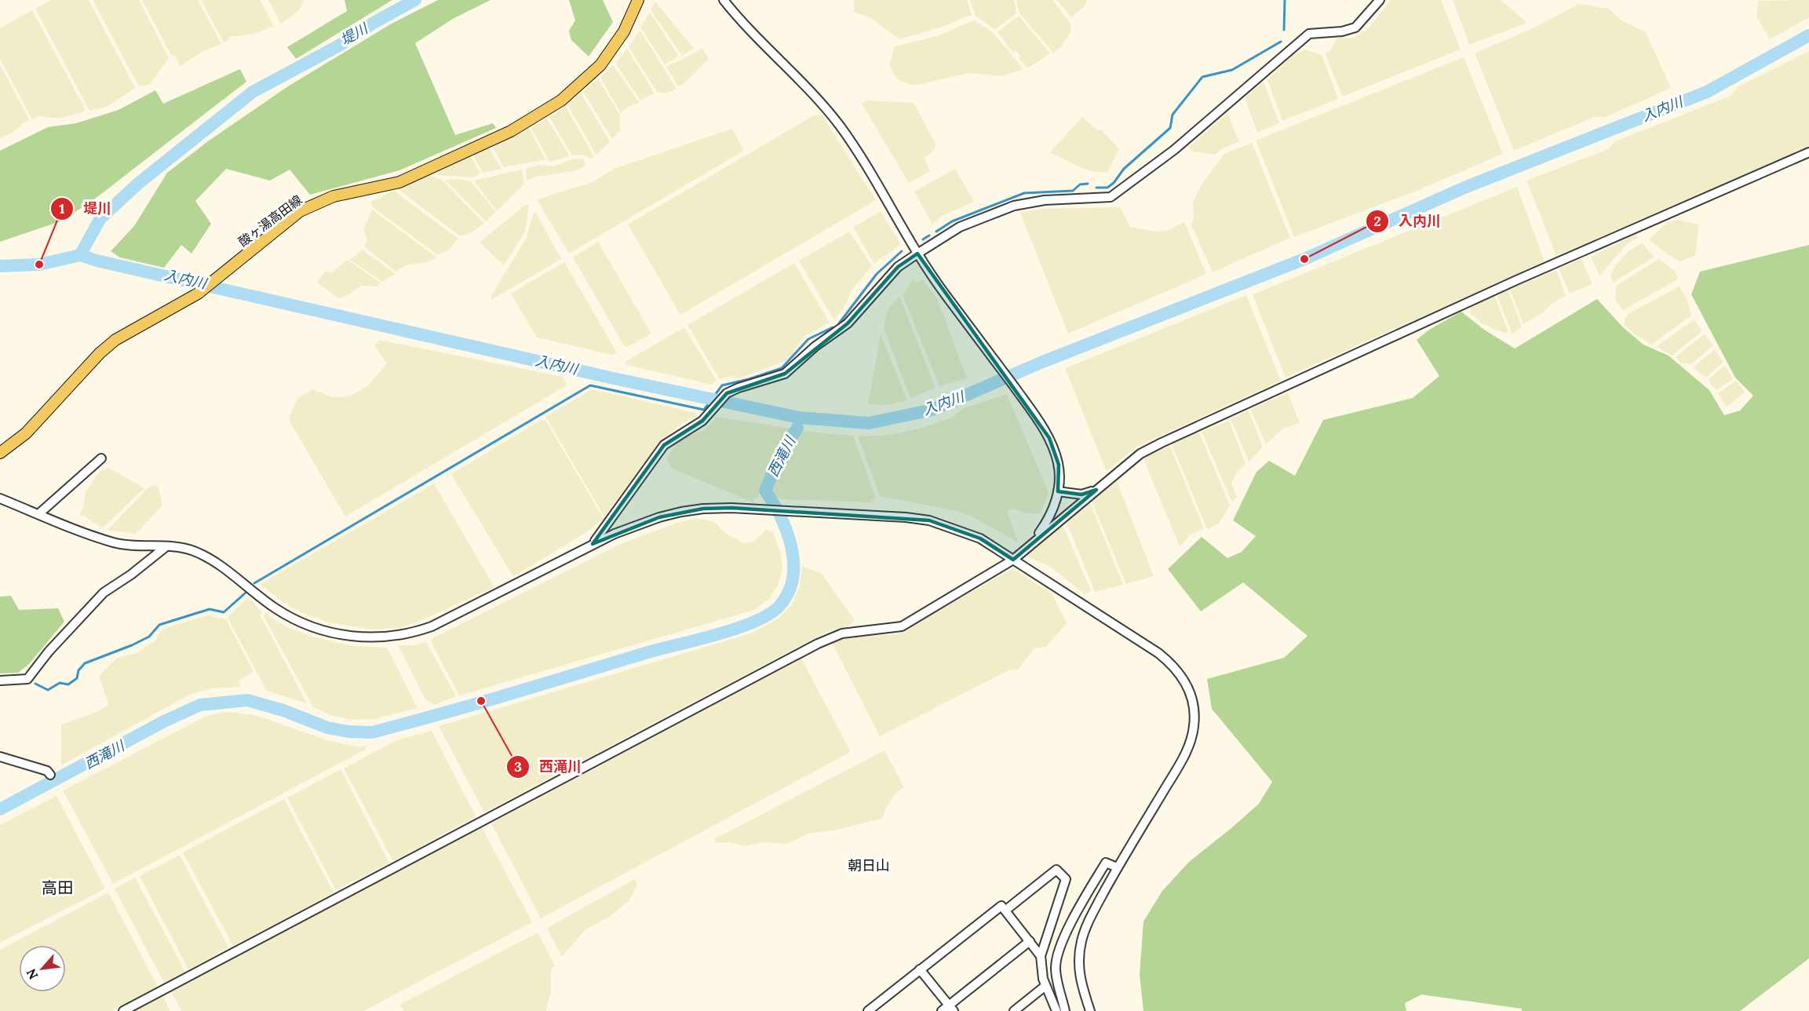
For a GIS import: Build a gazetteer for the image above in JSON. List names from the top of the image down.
{
  "streets": {
    "main road": ["酸ヶ湯高田線"]
  },
  "districts": ["朝日山", "高田"],
  "water": ["堤川", "入内川", "西滝川"],
  "places": ["入内川", "堤川", "西滝川"],
  "north": "bottom left"
}
